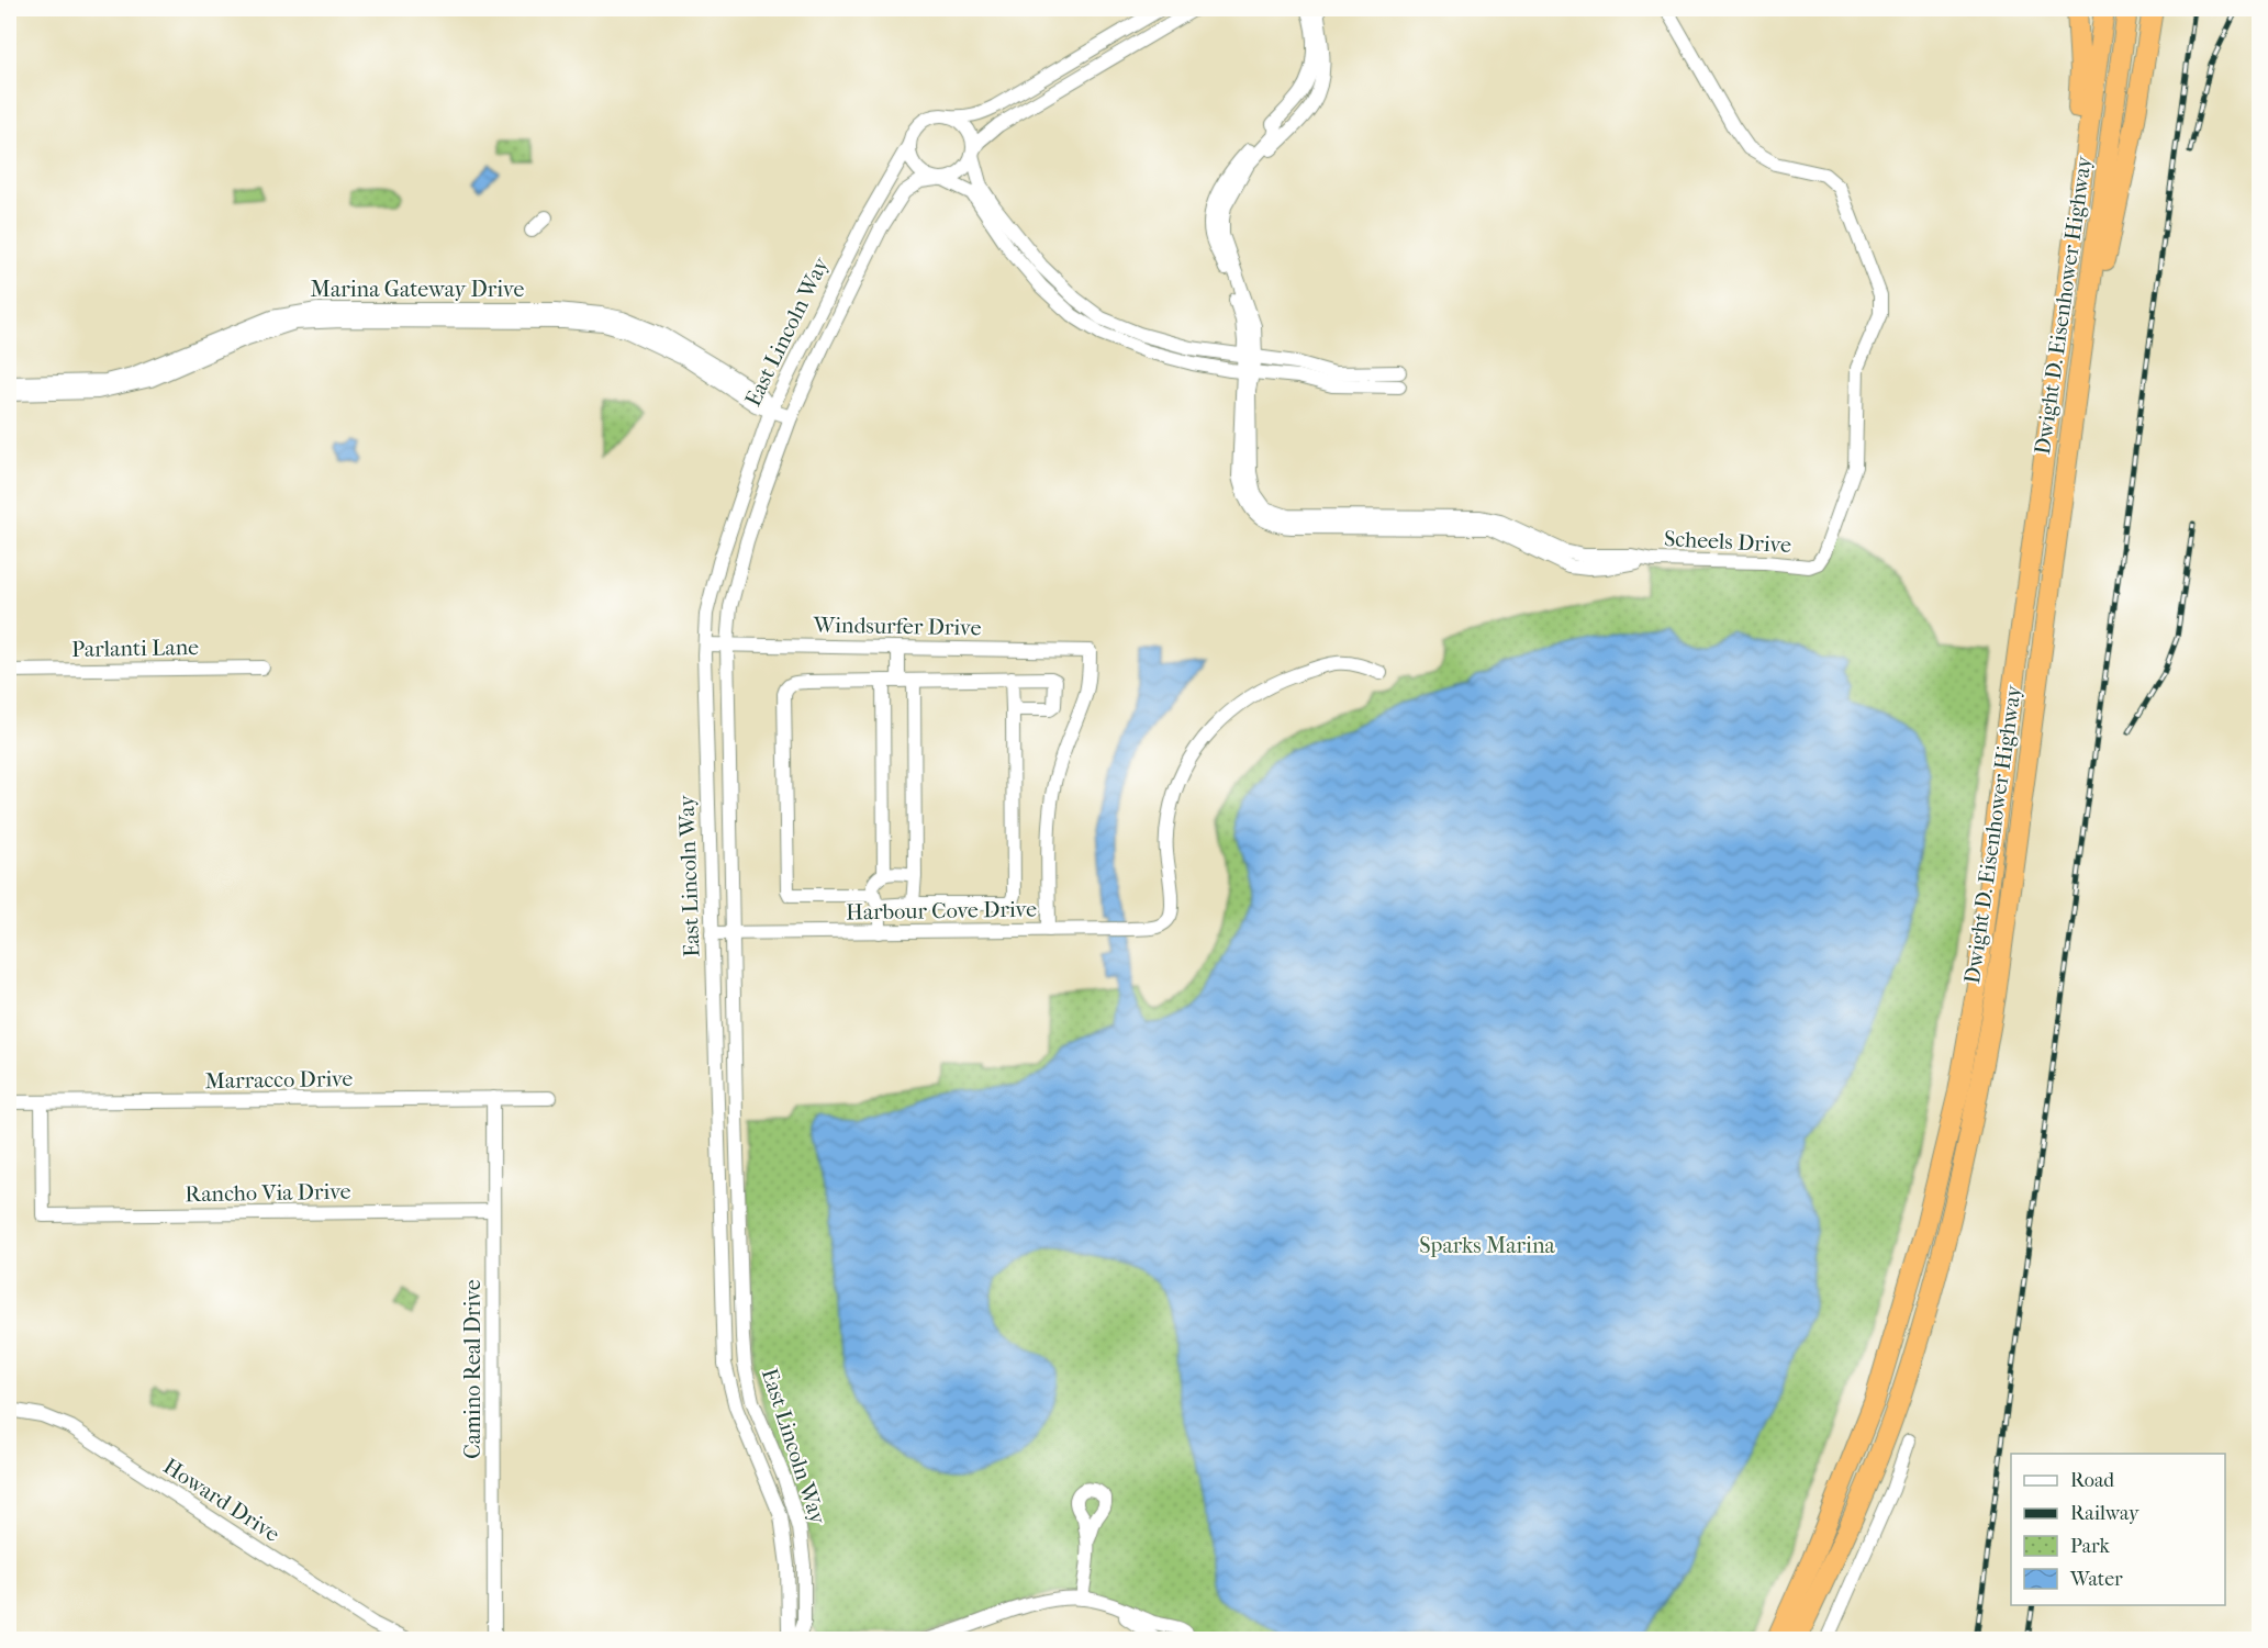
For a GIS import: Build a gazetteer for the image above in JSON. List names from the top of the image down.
{
  "streets": {
    "highway": ["Dwight D. Eisenhower Highway"],
    "street": [
      "Marina Gateway Drive",
      "East Lincoln Way",
      "Scheels Drive",
      "Windsurfer Drive",
      "Parlanti Lane",
      "Harbour Cove Drive",
      "Marracco Drive",
      "Rancho Via Drive",
      "Camino Real Drive",
      "Howard Drive"
    ]
  },
  "crossings": [
    ["Marina Gateway Drive", "East Lincoln Way"],
    ["East Lincoln Way", "Windsurfer Drive"],
    ["East Lincoln Way", "Harbour Cove Drive"],
    ["Windsurfer Drive", "Harbour Cove Drive"],
    ["Marracco Drive", "Rancho Via Drive"],
    ["Marracco Drive", "Camino Real Drive"],
    ["Rancho Via Drive", "Camino Real Drive"]
  ],
  "parks": ["Sparks Marina"],
  "legend": [
    "Road",
    "Railway",
    "Park",
    "Water"
  ]
}
